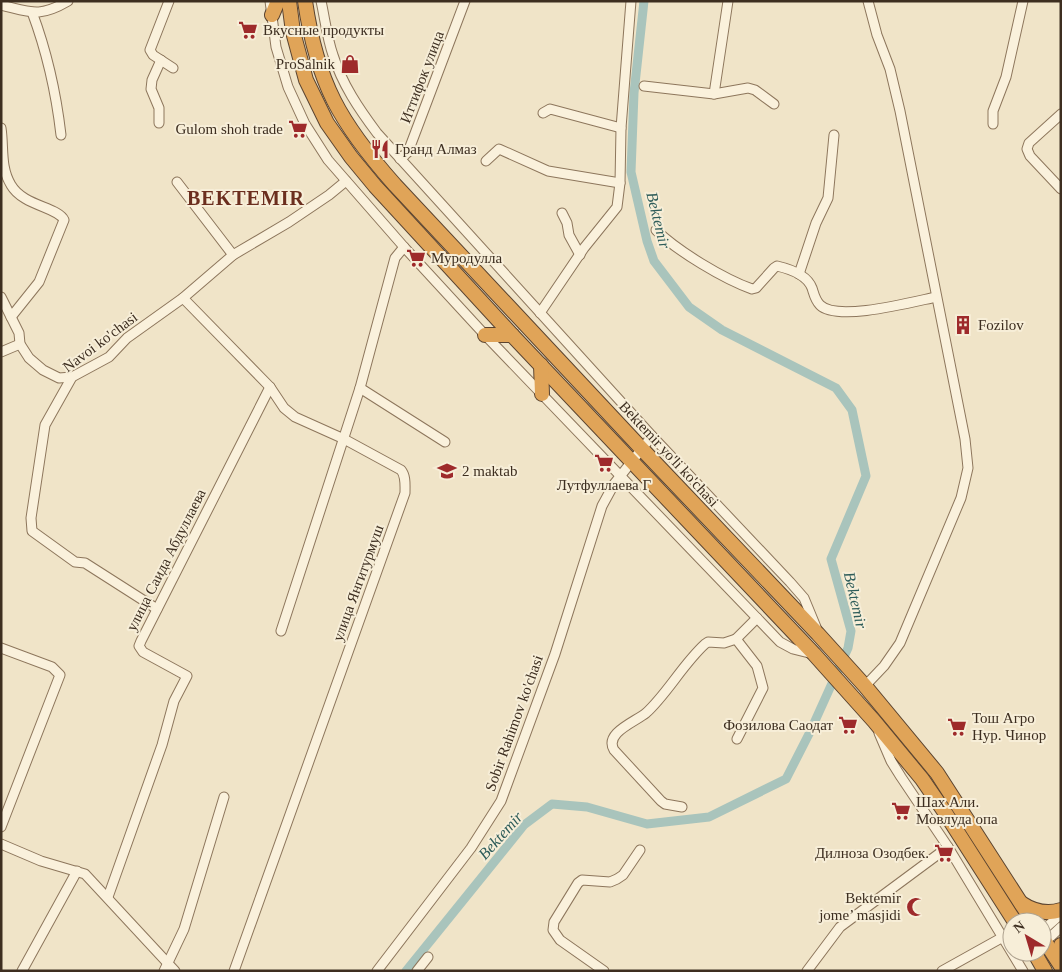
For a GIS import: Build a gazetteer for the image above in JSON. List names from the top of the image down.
{
  "streets": {
    "highway": ["Bektemir yo'li ko'chasi"],
    "street": [
      "Иттифок улица",
      "Navoi ko'chasi",
      "улица Саида Абдуллаева",
      "улица Янгитурмуш",
      "Sobir Rahimov ko'chasi"
    ]
  },
  "crossings": [
    ["Navoi ko'chasi", "улица Саида Абдуллаева"],
    ["Navoi ko'chasi", "улица Янгитурмуш"],
    ["Bektemir yo'li ko'chasi", "Sobir Rahimov ko'chasi"],
    ["улица Саида Абдуллаева", "улица Янгитурмуш"]
  ],
  "districts": ["BEKTEMIR"],
  "water": ["Bektemir"],
  "places": {
    "supermarket": [
      "Вкусные продукты",
      "Gulom shoh trade",
      "Муродулла",
      "Лутфуллаева Г",
      "Фозилова Саодат",
      "Тош Агро Нур. Чинор",
      "Шах Али. Мовлуда опа",
      "Дилноза Озодбек."
    ],
    "shop": ["ProSalnik"],
    "restaurant": ["Гранд Алмаз"],
    "building": ["Fozilov"],
    "school or university": ["2 maktab"],
    "mosque": ["Bektemir jome’ masjidi"]
  },
  "north": "top left"
}
